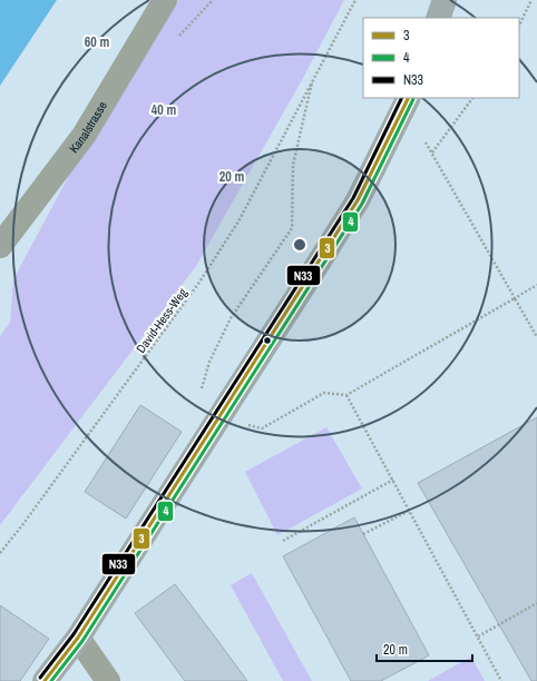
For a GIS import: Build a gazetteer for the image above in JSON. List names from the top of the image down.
{
  "streets": {
    "street": ["Kanalstrasse"],
    "path": ["David-Hess-Weg"]
  },
  "lines": ["transit line 3", "transit line N33", "transit line 4"],
  "legend": ["3", "4", "N33"],
  "scale_bar": "20 m",
  "rings": ["60 m", "40 m", "20 m"]
}
